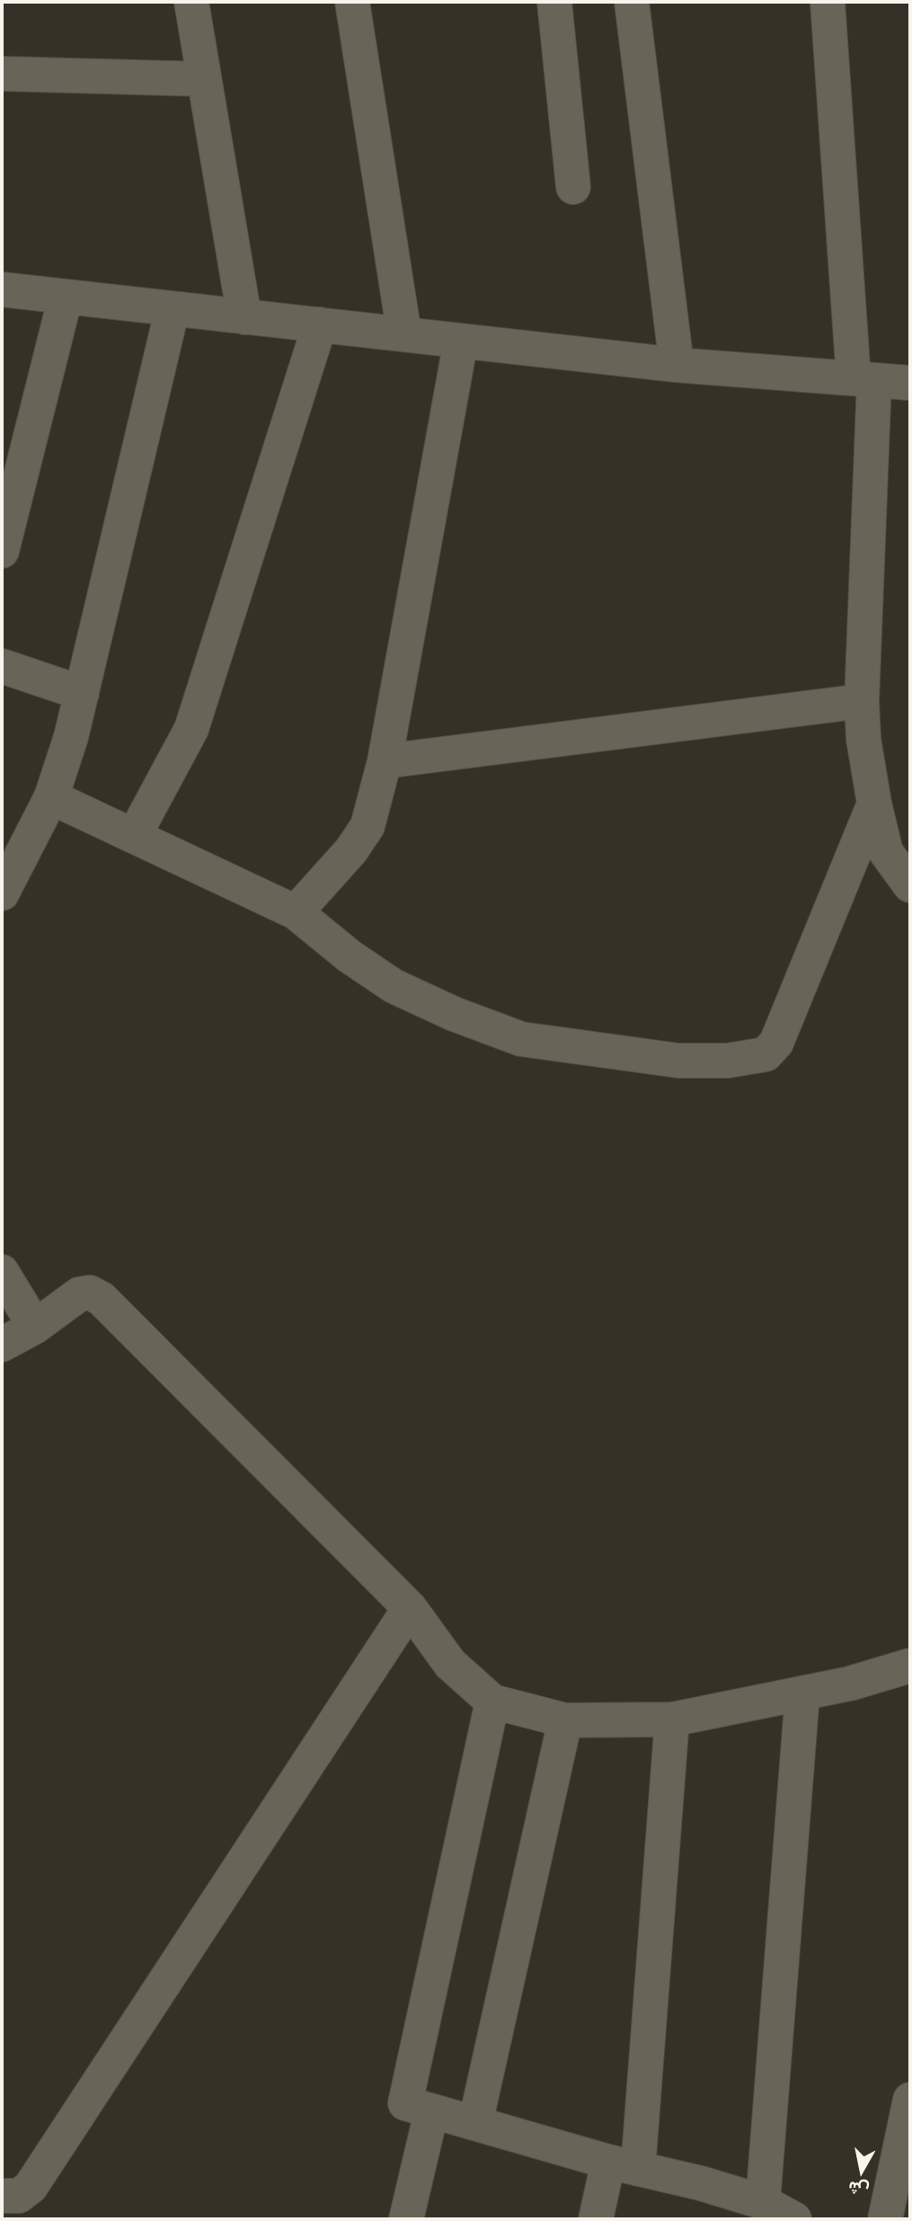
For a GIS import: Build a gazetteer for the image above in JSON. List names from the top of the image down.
{
  "north": "bottom"
}
